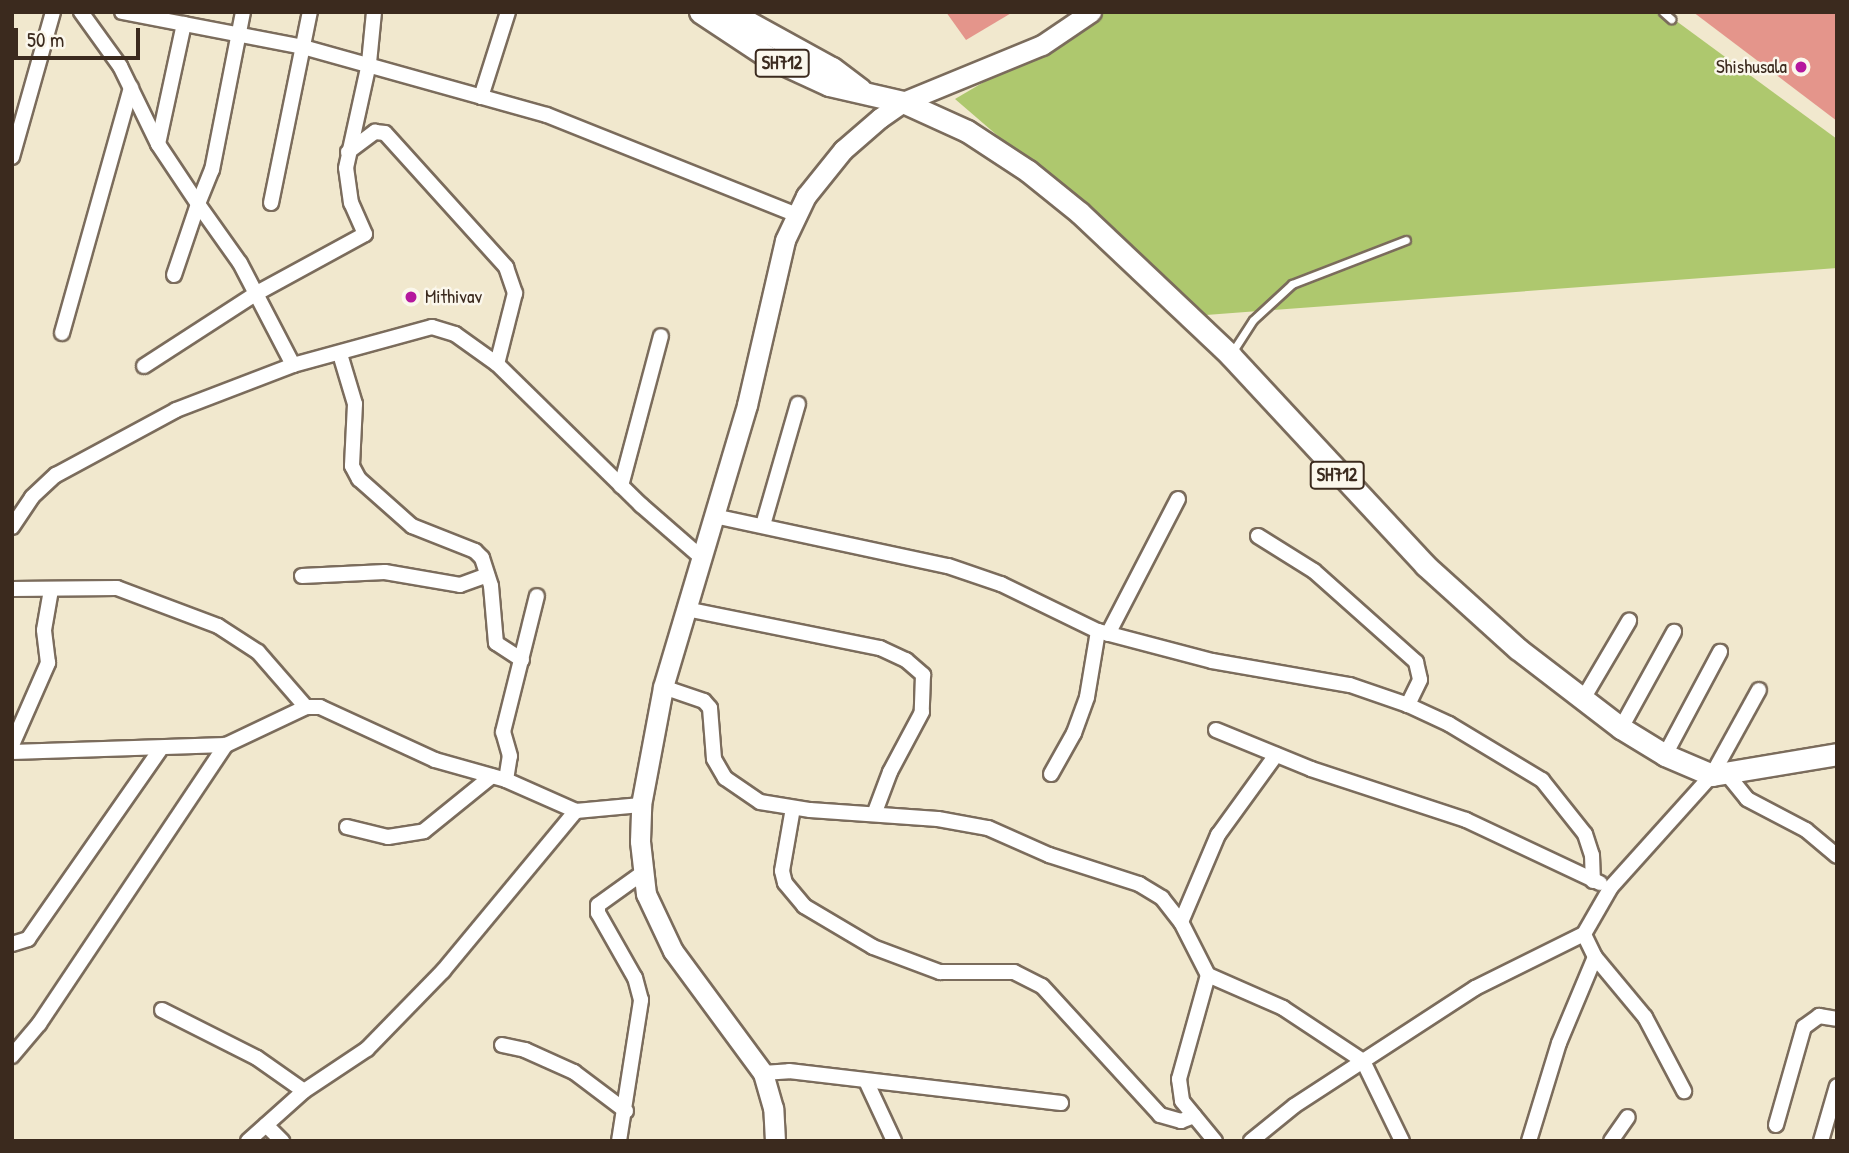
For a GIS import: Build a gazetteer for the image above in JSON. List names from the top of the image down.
{
  "streets": {
    "main road": ["SH712"]
  },
  "places": ["Shishusala", "Mithivav"],
  "scale_bar": "50 m"
}
